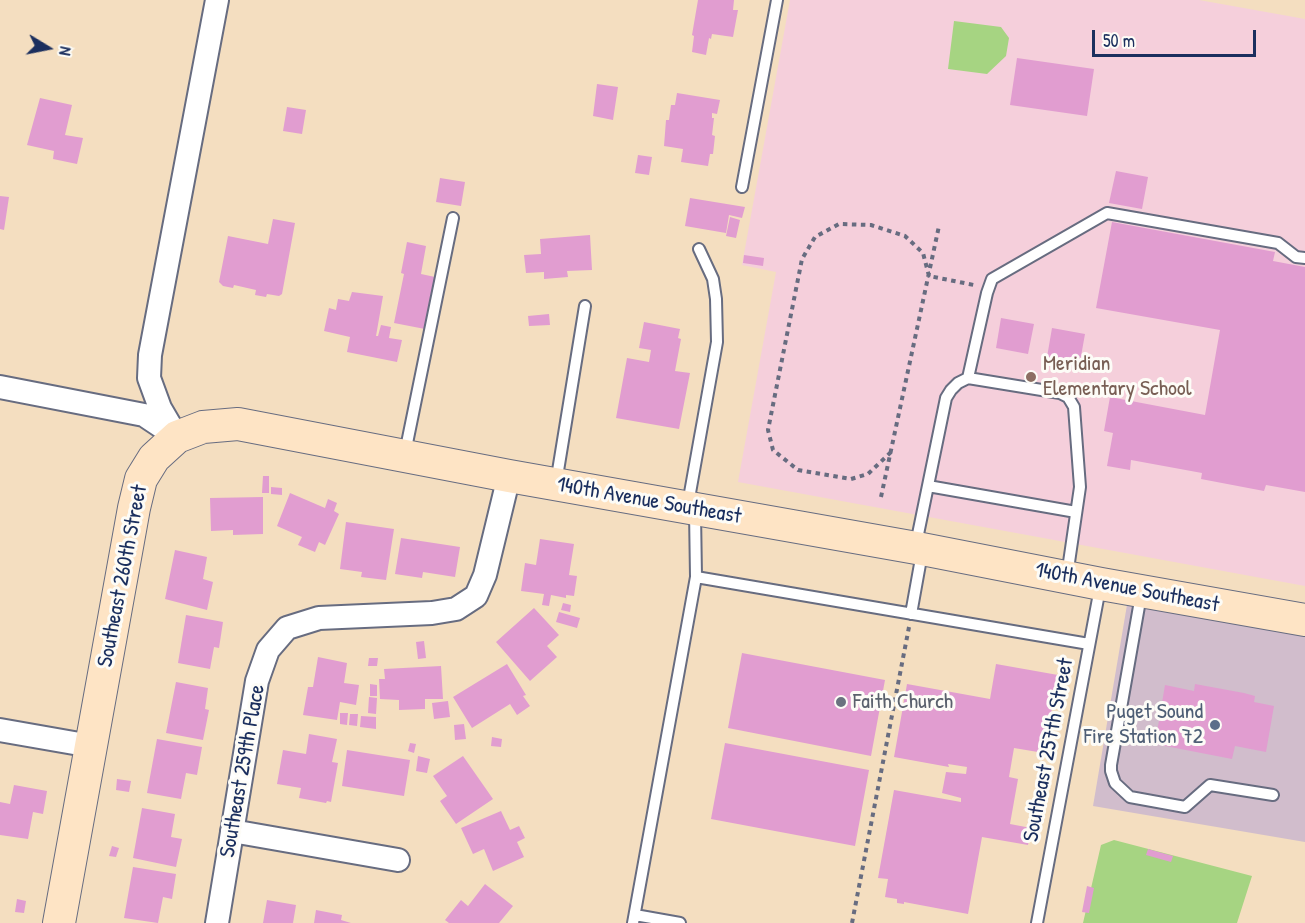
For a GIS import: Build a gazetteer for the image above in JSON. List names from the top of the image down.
{
  "streets": {
    "street": ["140th Avenue Southeast", "Southeast 260th Street", "Southeast 259th Place"],
    "lane": ["Southeast 257th Street"]
  },
  "crossings": [
    ["140th Avenue Southeast", "Southeast 260th Street"],
    ["140th Avenue Southeast", "Southeast 257th Street"],
    ["140th Avenue Southeast", "Southeast 259th Place"]
  ],
  "places": ["Meridian Elementary School", "Faith Church", "Puget Sound Fire Station 72"],
  "scale_bar": "50 m",
  "north": "right"
}
